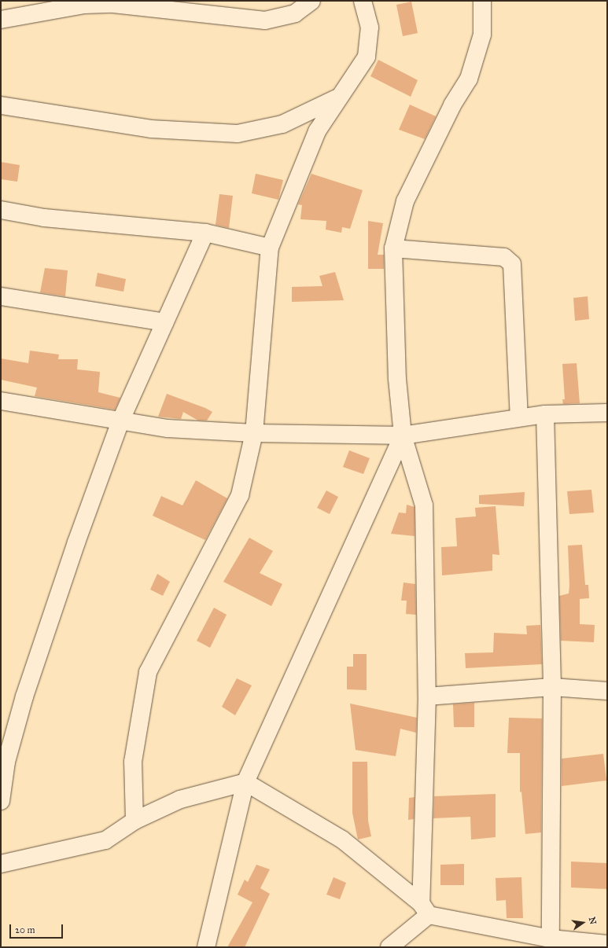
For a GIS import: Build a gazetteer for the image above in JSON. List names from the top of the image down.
{
  "scale_bar": "20 m",
  "north": "right"
}
